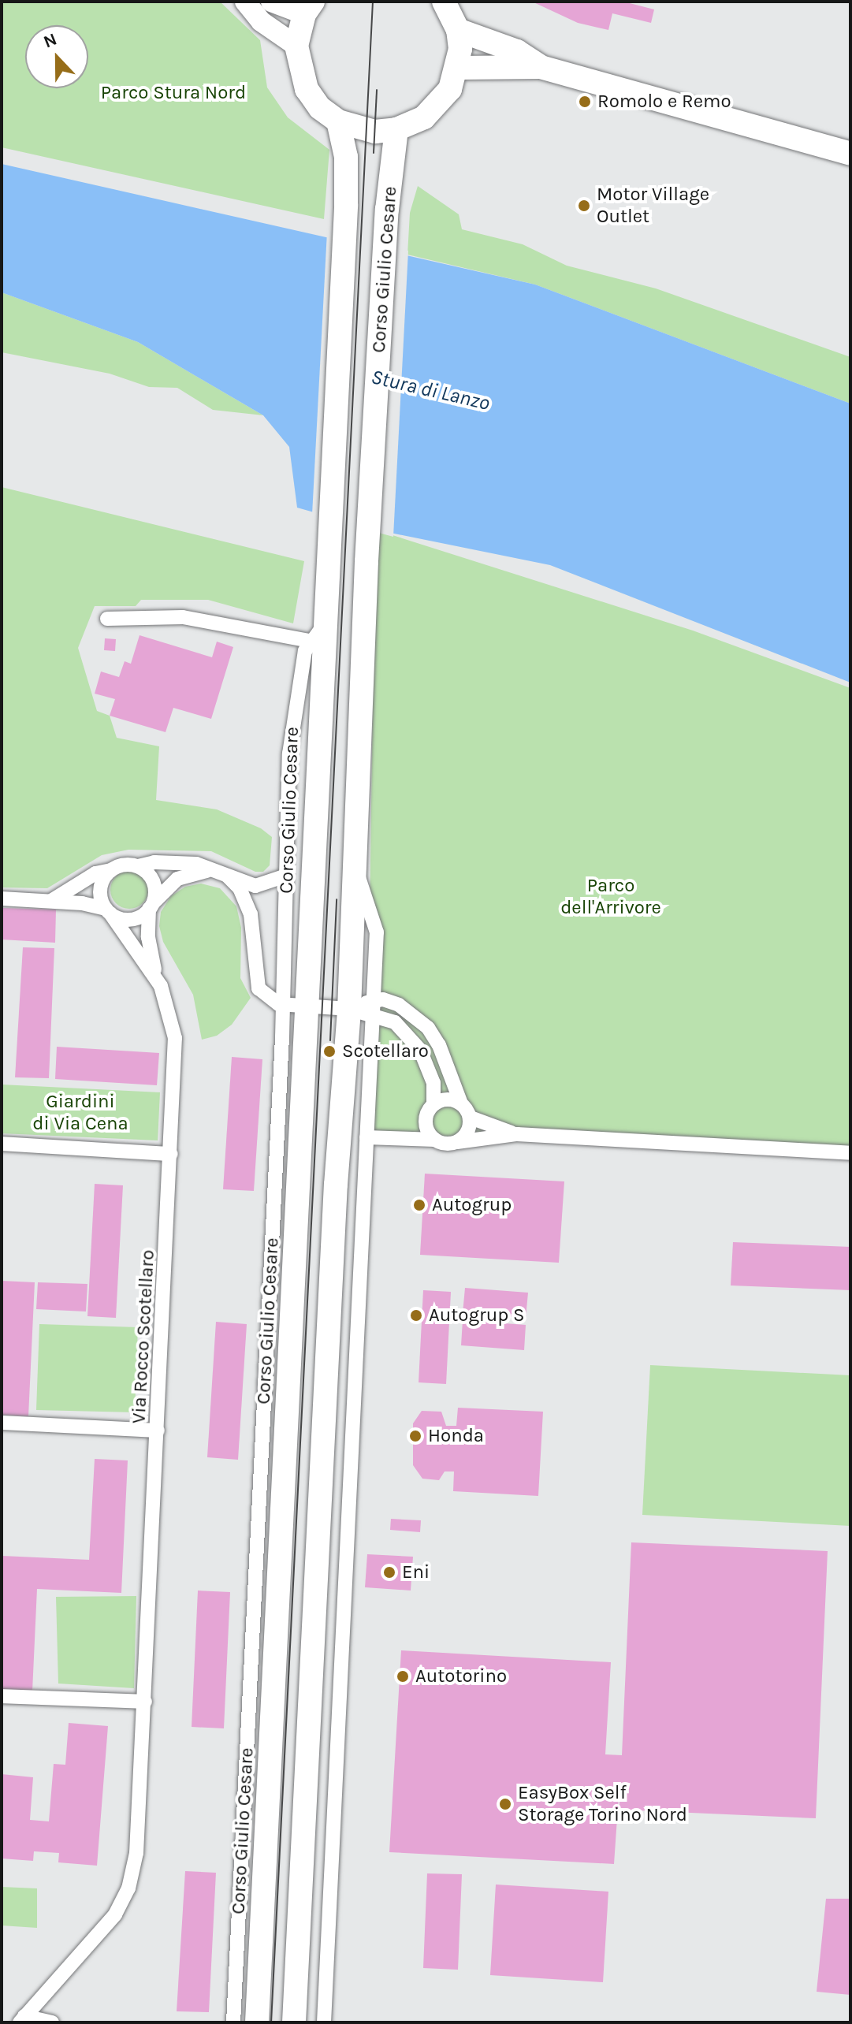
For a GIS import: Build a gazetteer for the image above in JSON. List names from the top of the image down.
{
  "streets": {
    "main road": ["Corso Giulio Cesare"],
    "street": ["Via Rocco Scotellaro"]
  },
  "water": ["Stura di Lanzo"],
  "parks": ["Parco Stura Nord", "Parco dell'Arrivore", "Giardini di Via Cena"],
  "places": [
    "Romolo e Remo",
    "Motor Village Outlet",
    "Scotellaro",
    "Autogrup",
    "Autogrup S",
    "Honda",
    "Eni",
    "Autotorino",
    "EasyBox Self Storage Torino Nord"
  ],
  "north": "top"
}
